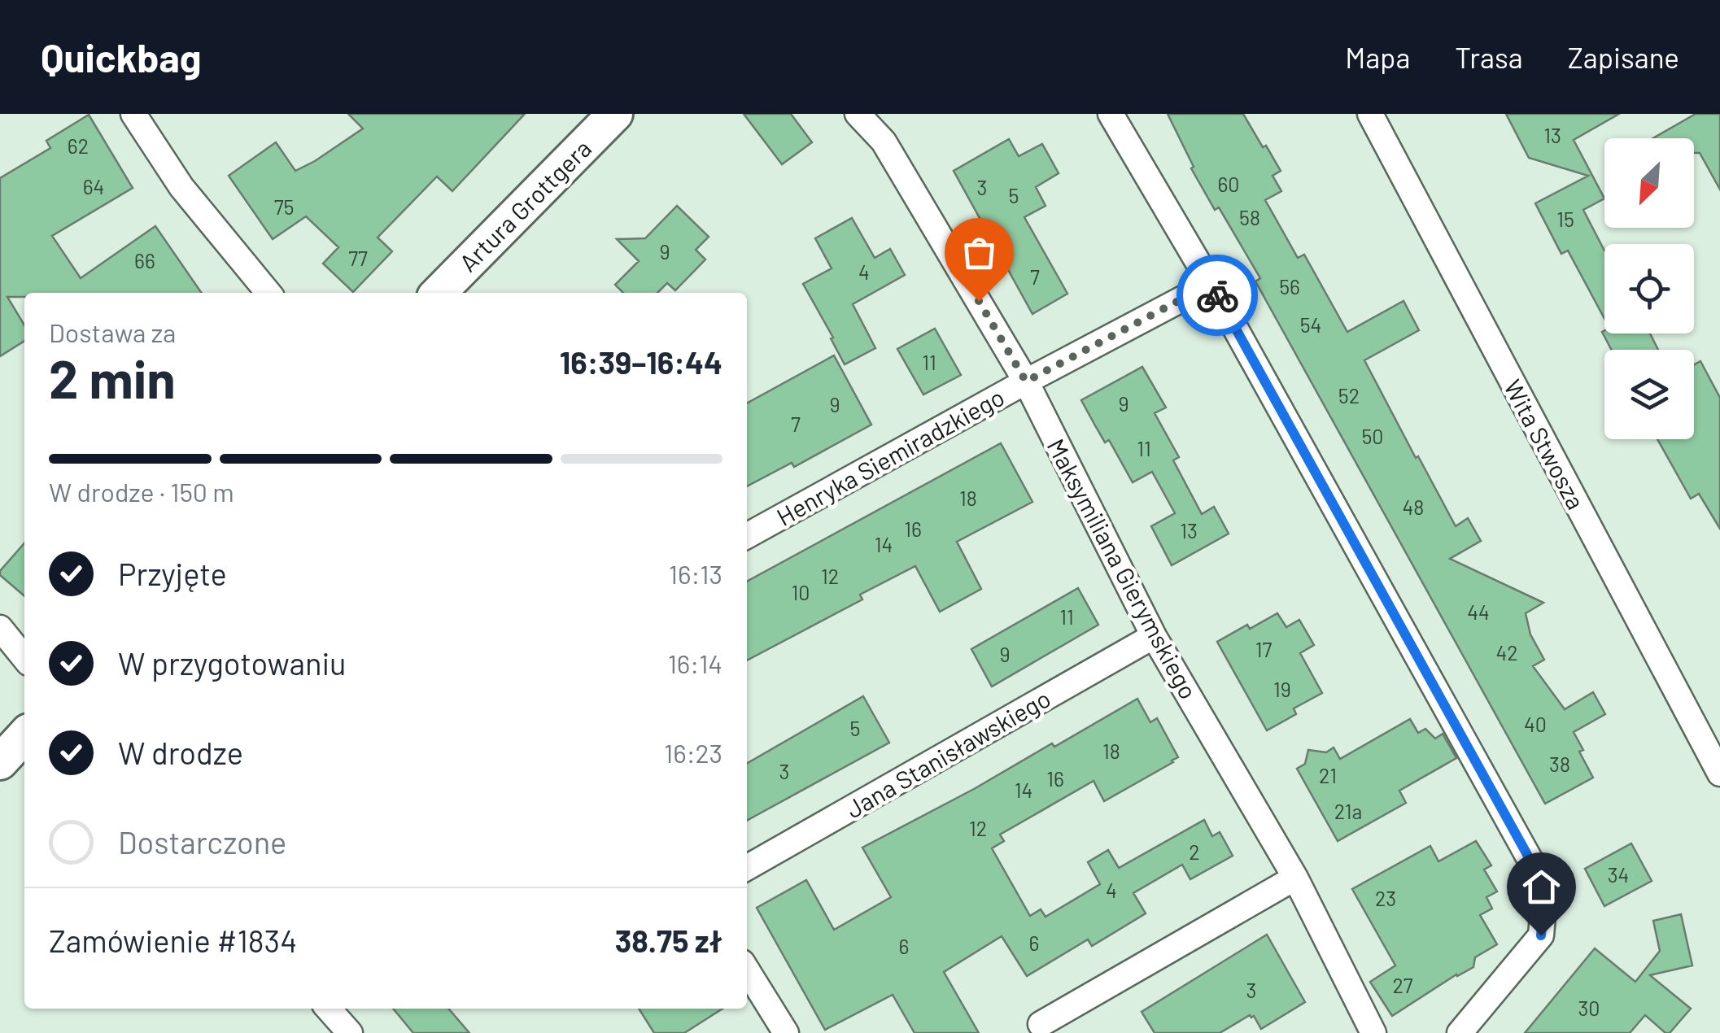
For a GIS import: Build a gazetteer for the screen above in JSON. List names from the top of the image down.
{
  "streets": {
    "street": [
      "Artura Grottgera",
      "Wita Stwosza",
      "Henryka Siemiradzkiego",
      "Maksymiliana Gierymskiego",
      "Jana Stanisławskiego"
    ]
  },
  "crossings": [
    ["Henryka Siemiradzkiego", "Maksymiliana Gierymskiego"],
    ["Maksymiliana Gierymskiego", "Jana Stanisławskiego"]
  ],
  "house_numbers": [
    "13",
    "62",
    "60",
    "64",
    "3",
    "5",
    "75",
    "58",
    "15",
    "9",
    "77",
    "66",
    "4",
    "7",
    "56",
    "54",
    "11",
    "52",
    "9",
    "9",
    "7",
    "50",
    "11",
    "18",
    "48",
    "16",
    "13",
    "14",
    "12",
    "10",
    "44",
    "11",
    "17",
    "42",
    "9",
    "19",
    "40",
    "5",
    "18",
    "38",
    "3",
    "21",
    "16",
    "14",
    "21a",
    "12",
    "2",
    "34",
    "4",
    "23",
    "6",
    "6",
    "27",
    "3",
    "30"
  ],
  "north": "bottom left",
  "page": {
    "header": "Quickbag",
    "nav": ["Mapa", "Trasa", "Zapisane"],
    "heading": ["2 min", "Dostawa za", "16:39–16:44"],
    "panel": ["Zamówienie #1834", "38.75 zł"],
    "bar": "W drodze · 150 m",
    "list": [
      ["Przyjęte", "16:13"],
      ["W przygotowaniu", "16:14"],
      ["W drodze", "16:23"],
      "Dostarczone"
    ]
  }
}
